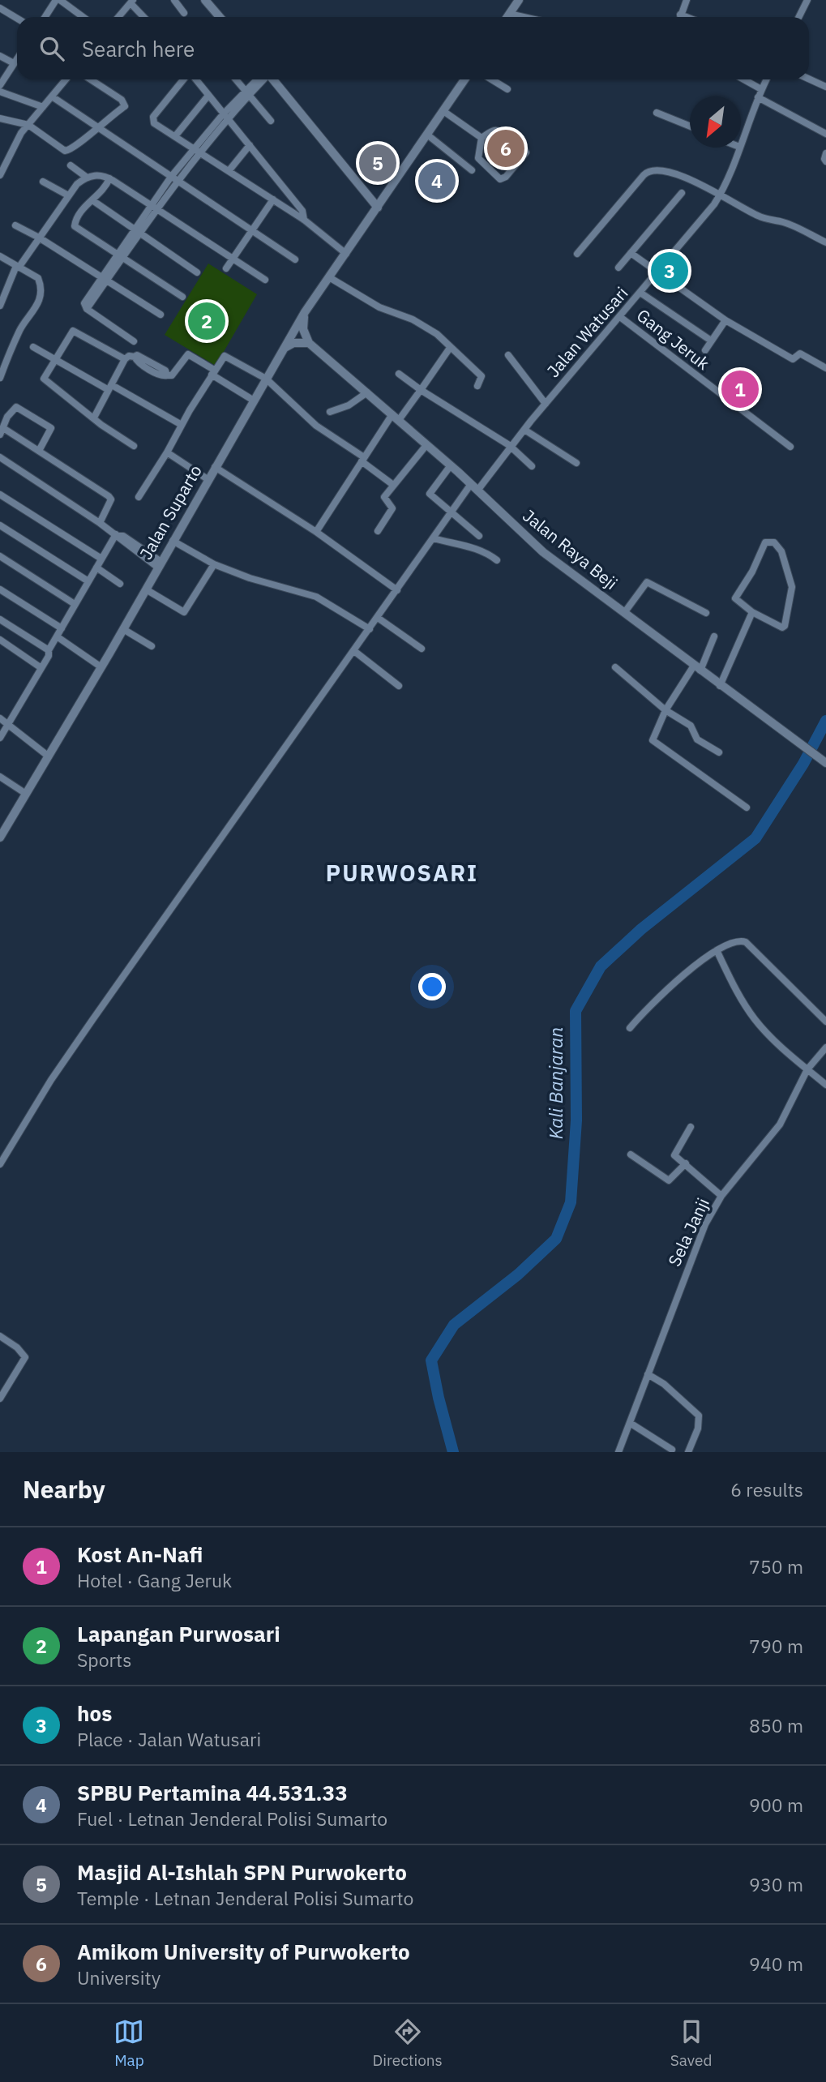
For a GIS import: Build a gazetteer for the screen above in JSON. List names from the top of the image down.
{
  "streets": {
    "street": [
      "Jalan Watusari",
      "Gang Jeruk",
      "Jalan Suparto",
      "Jalan Raya Beji",
      "Sela Janji"
    ]
  },
  "crossings": [
    ["Jalan Watusari", "Gang Jeruk"],
    ["Jalan Watusari", "Jalan Raya Beji"]
  ],
  "districts": ["PURWOSARI"],
  "water": ["Kali Banjaran"],
  "north": "bottom left",
  "page": {
    "search": "Search here",
    "pins": [
      "6",
      "5",
      "4",
      "3",
      "2",
      "1"
    ],
    "heading": ["Nearby", "6 results"],
    "list": [
      {
        "mark": "1",
        "name": "Kost An-Nafi",
        "note": "Hotel · Gang Jeruk",
        "value": "750 m"
      },
      {
        "mark": "2",
        "name": "Lapangan Purwosari",
        "note": "Sports",
        "value": "790 m"
      },
      {
        "mark": "3",
        "name": "hos",
        "note": "Place · Jalan Watusari",
        "value": "850 m"
      },
      {
        "mark": "4",
        "name": "SPBU Pertamina 44.531.33",
        "note": "Fuel · Letnan Jenderal Polisi Sumarto",
        "value": "900 m"
      },
      {
        "mark": "5",
        "name": "Masjid Al-Ishlah SPN Purwokerto",
        "note": "Temple · Letnan Jenderal Polisi Sumarto",
        "value": "930 m"
      },
      {
        "mark": "6",
        "name": "Amikom University of Purwokerto",
        "note": "University",
        "value": "940 m"
      }
    ],
    "nav": ["Map", "Directions", "Saved"]
  }
}
